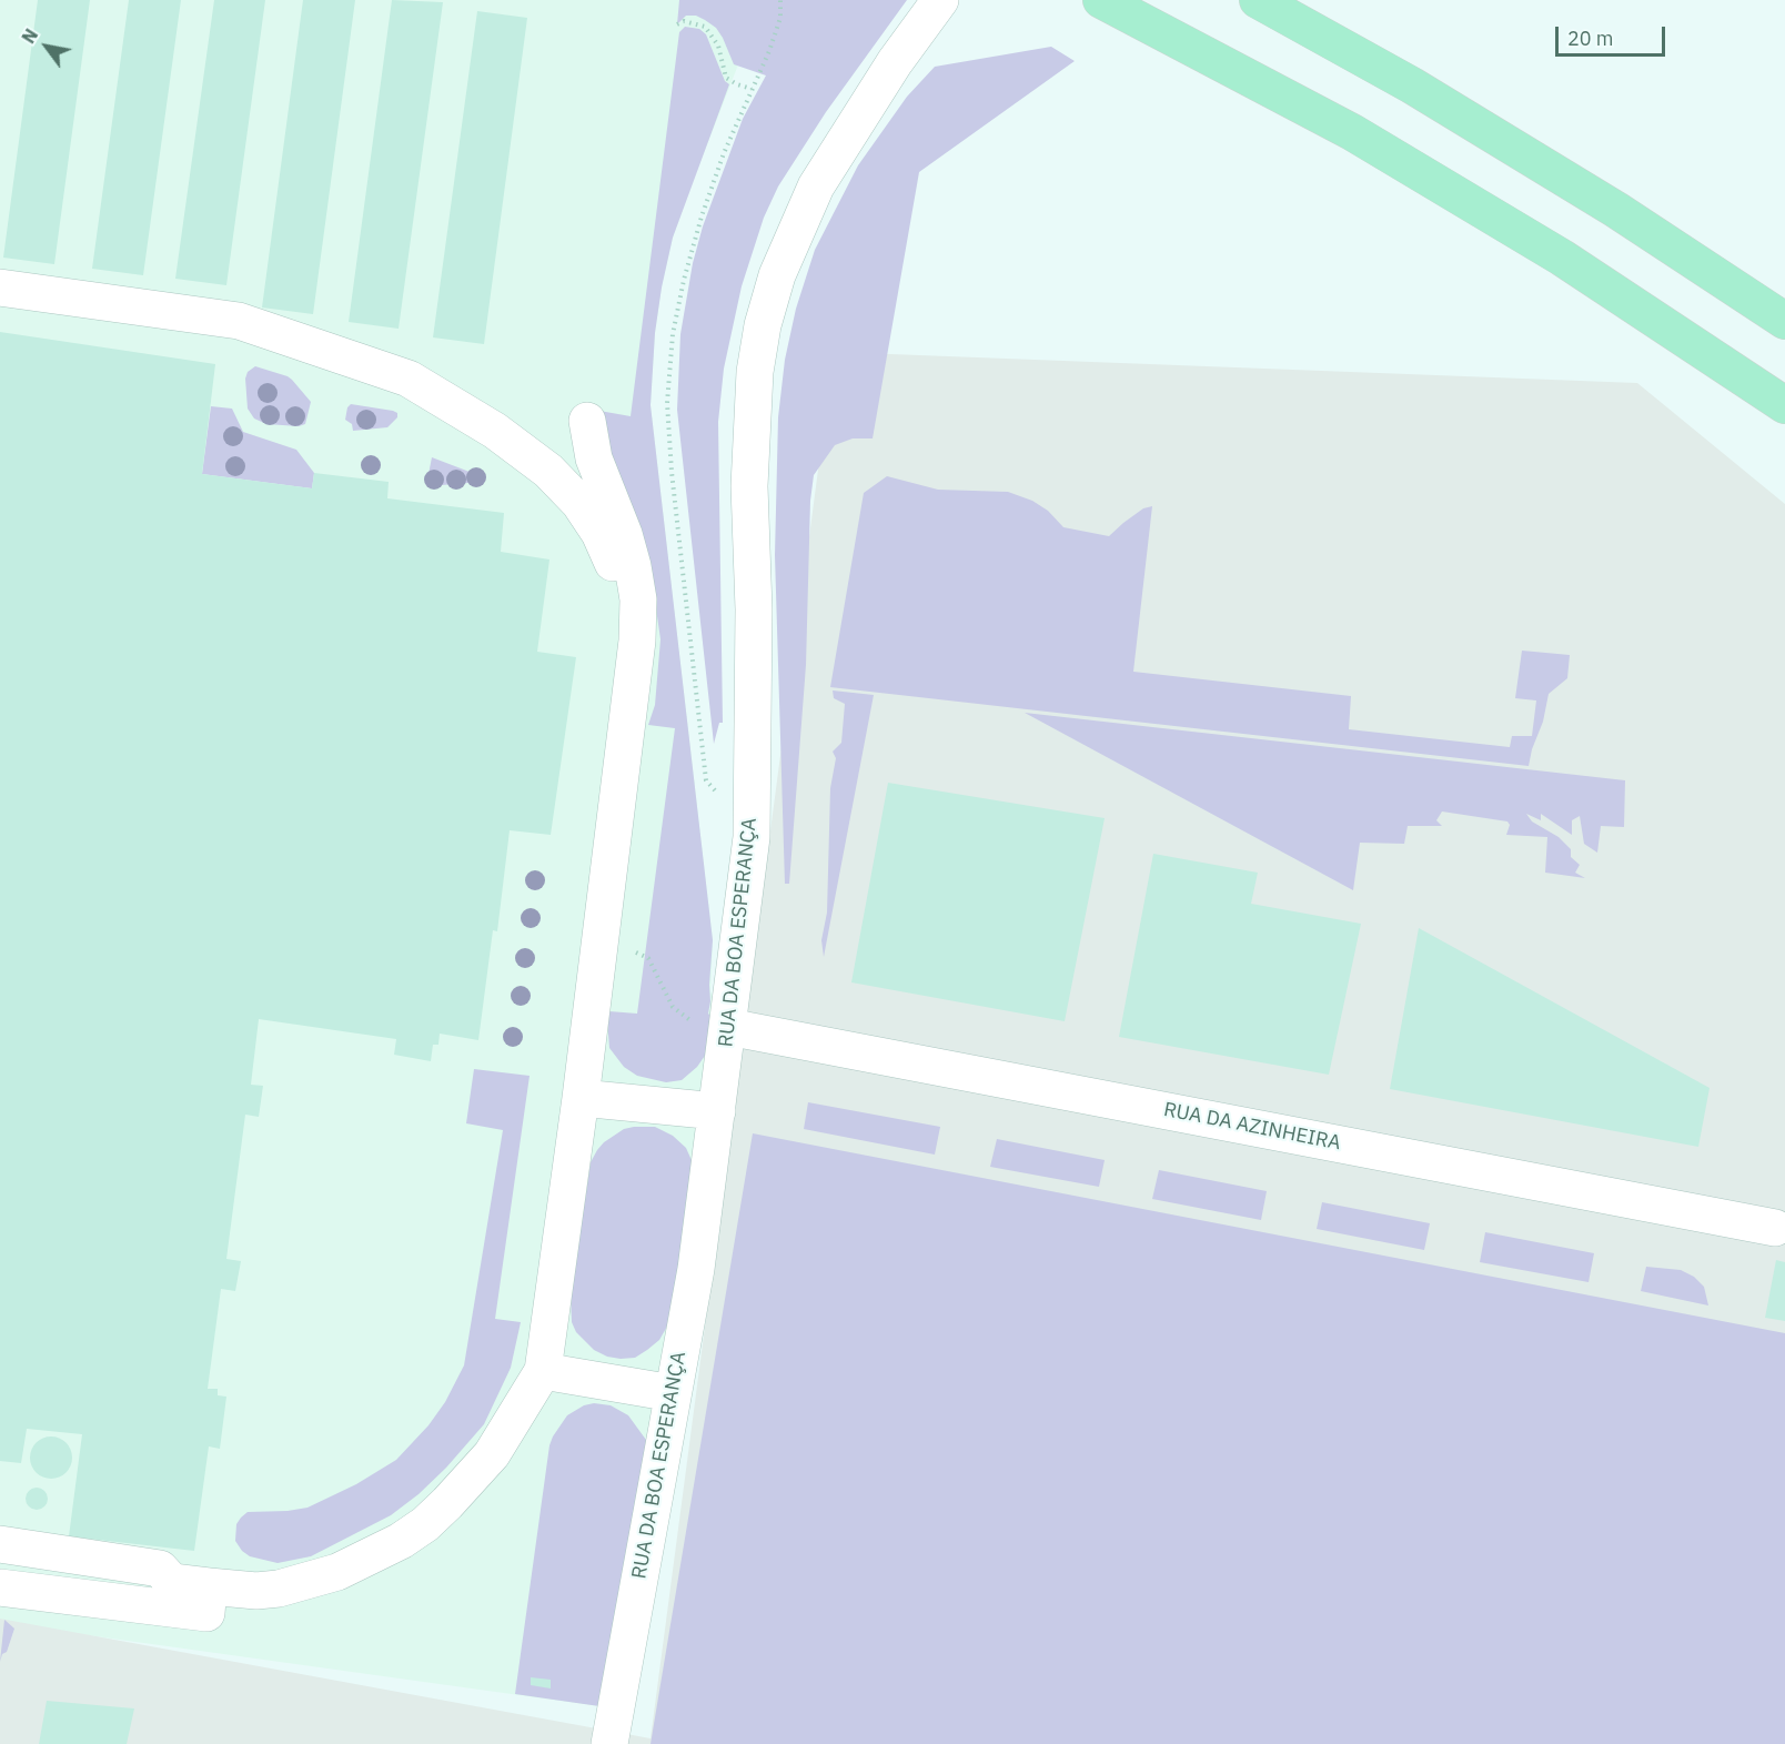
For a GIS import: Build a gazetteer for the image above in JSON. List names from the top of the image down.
{
  "streets": {
    "street": ["RUA DA BOA ESPERANÇA", "RUA DA AZINHEIRA"]
  },
  "crossings": [
    ["RUA DA BOA ESPERANÇA", "RUA DA AZINHEIRA"]
  ],
  "scale_bar": "20 m",
  "north": "top left"
}
